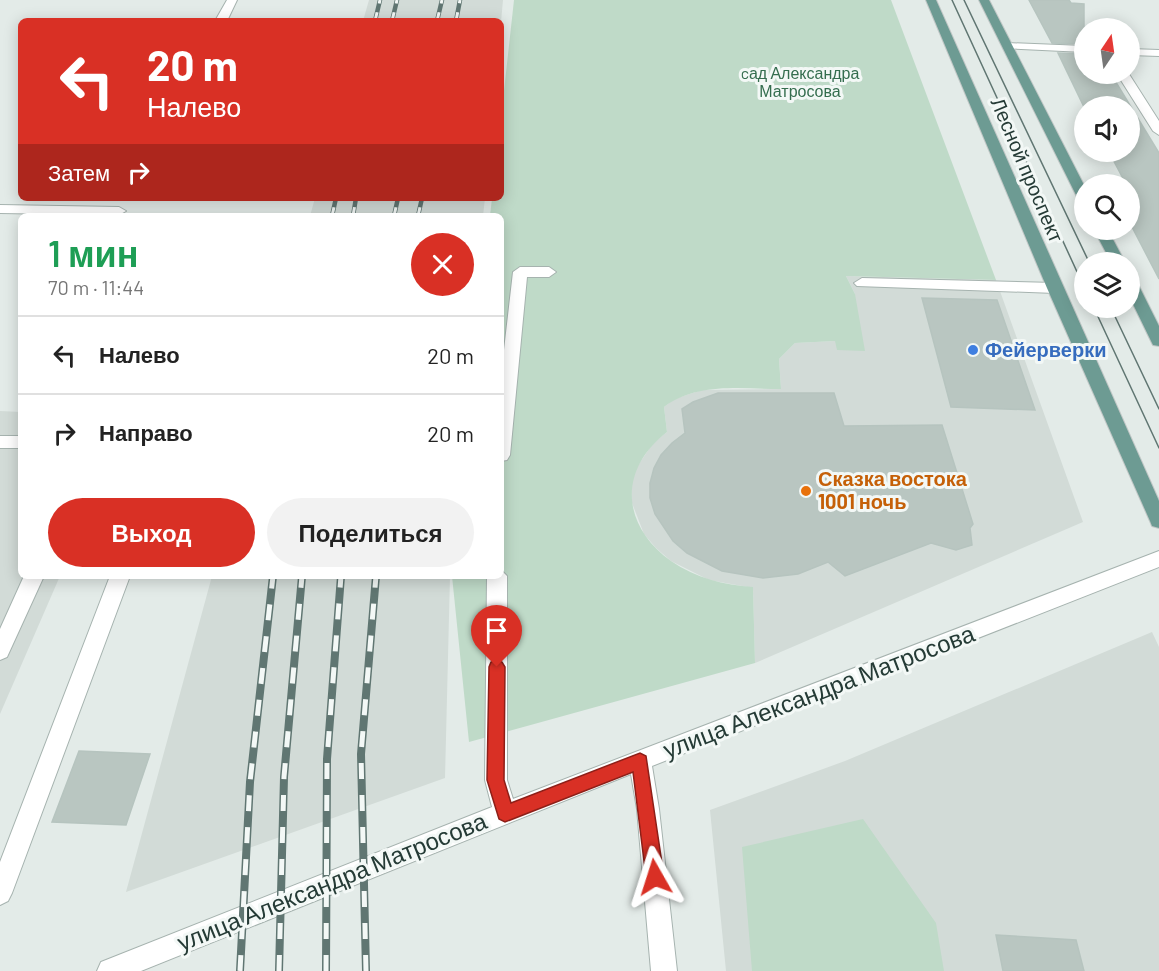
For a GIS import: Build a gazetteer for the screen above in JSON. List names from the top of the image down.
{
  "streets": {
    "main road": ["Лесной проспект"],
    "street": ["улица Александра Матросова"]
  },
  "parks": ["cад Александра Матросова"],
  "places": ["Фейерверки", "Сказка востока 1001 ночь"],
  "north": "top",
  "page": {
    "turn": ["20 m", "Налево"],
    "then": "Затем",
    "heading": ["1 мин", "70 m · 11:44"],
    "list": [
      {
        "name": "Налево",
        "value": "20 m"
      },
      {
        "name": "Направо",
        "value": "20 m"
      }
    ],
    "buttons": ["Выход", "Поделиться"]
  }
}
